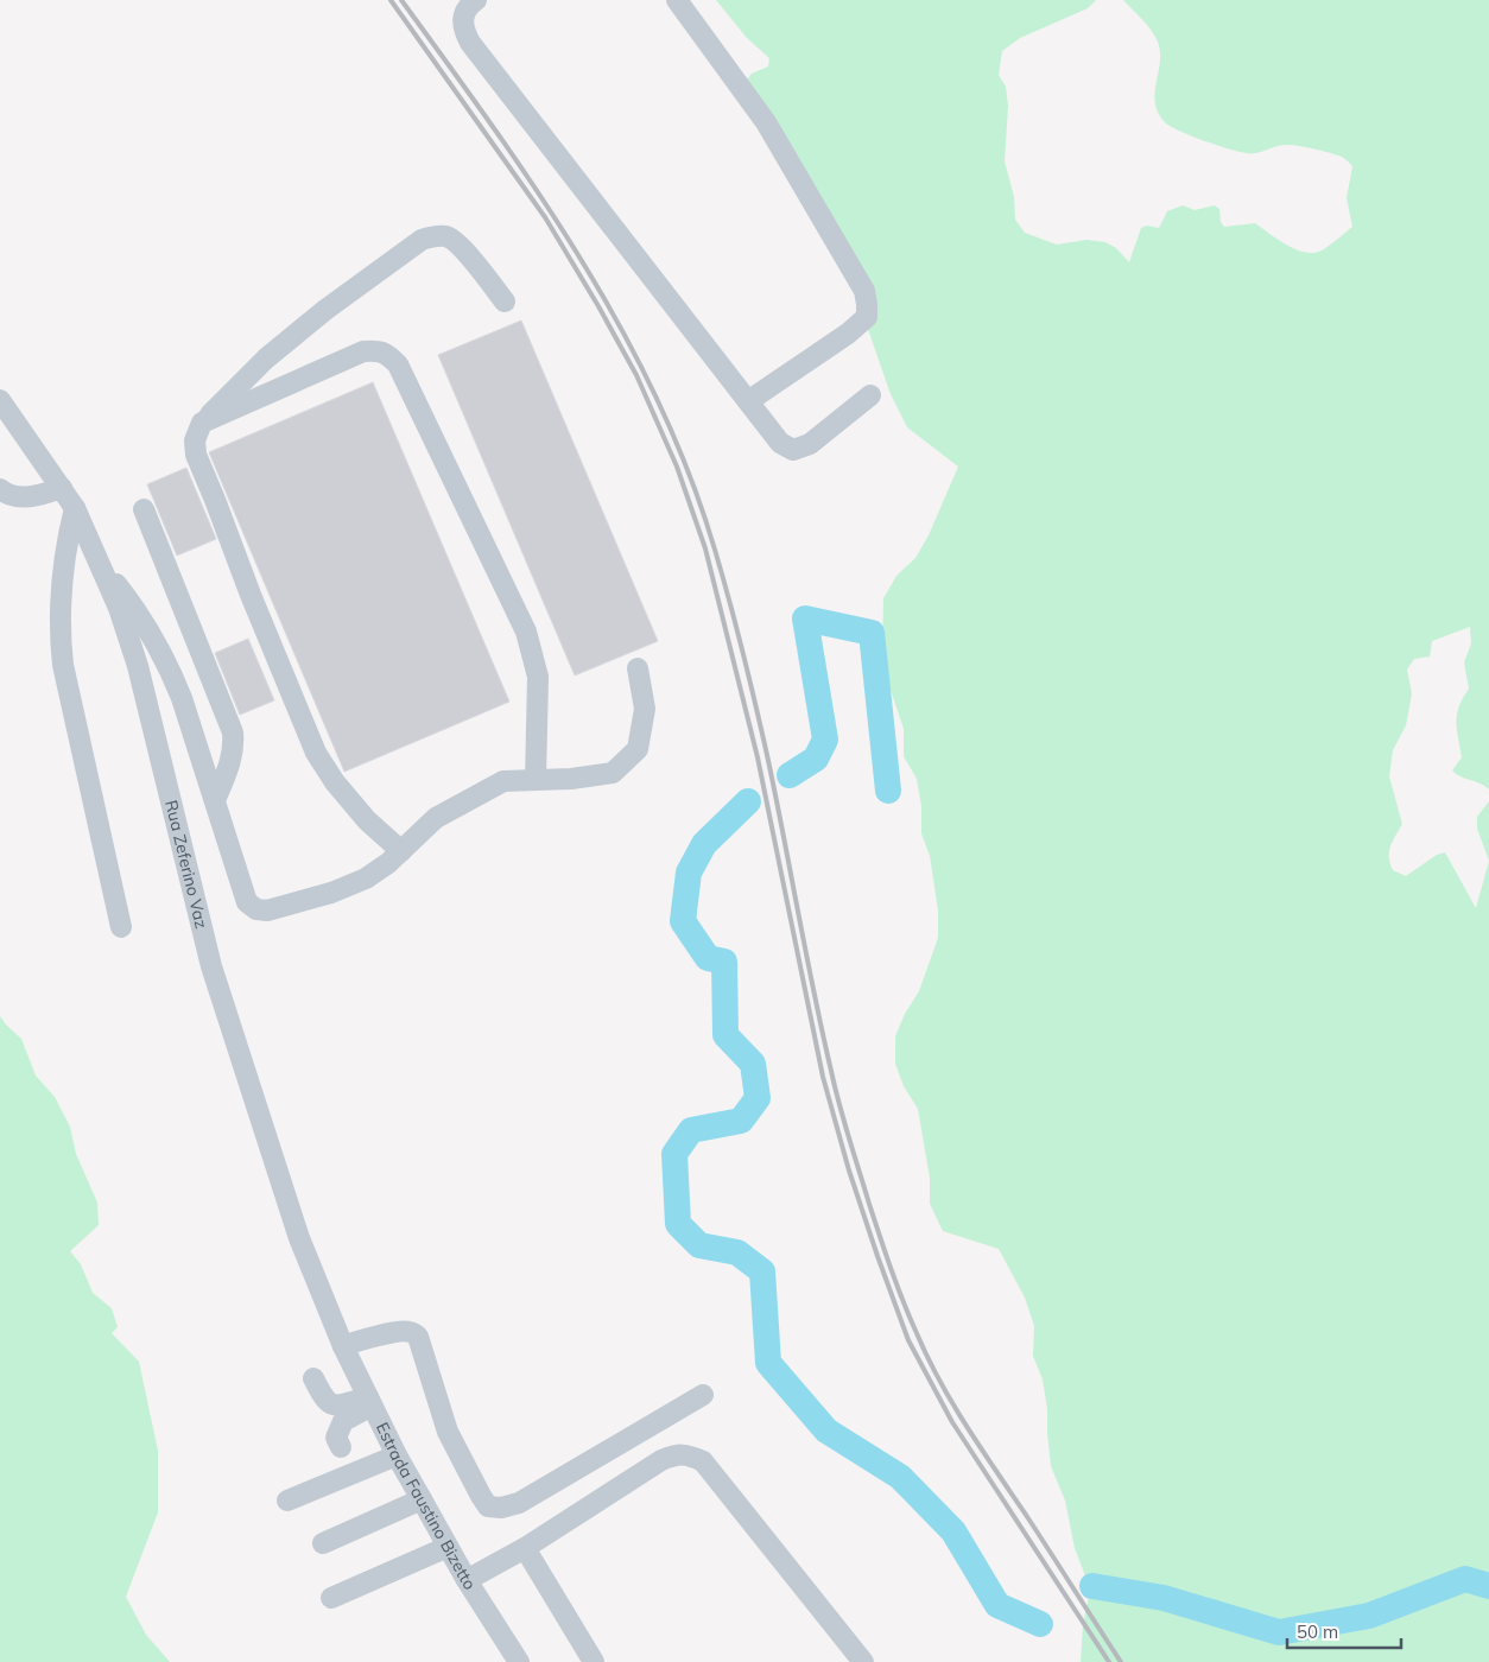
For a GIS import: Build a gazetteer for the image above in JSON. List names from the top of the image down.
{
  "streets": {
    "street": ["Rua Zeferino Vaz", "Estrada Faustino Bizetto"]
  },
  "crossings": [
    ["Rua Zeferino Vaz", "Estrada Faustino Bizetto"]
  ],
  "scale_bar": "50 m"
}
